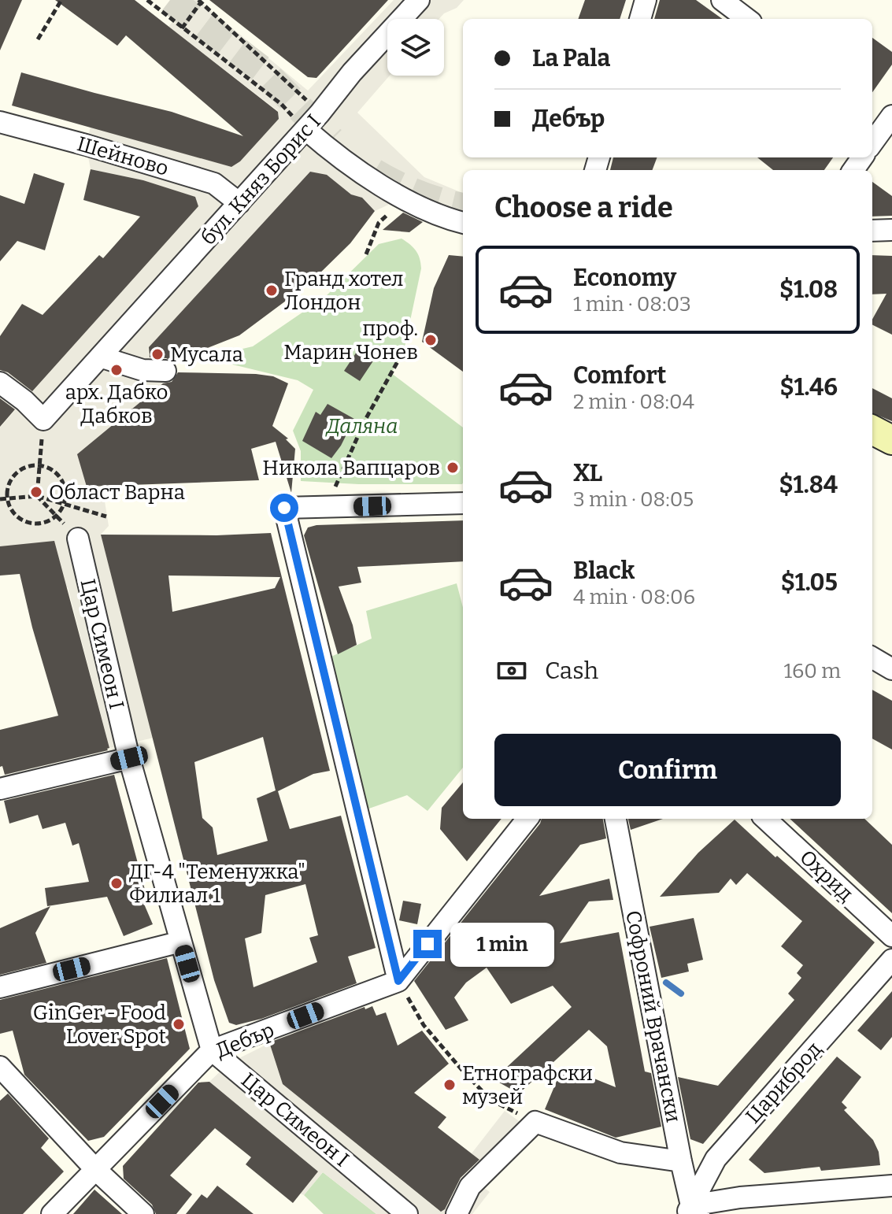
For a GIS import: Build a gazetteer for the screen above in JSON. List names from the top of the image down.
{
  "streets": {
    "street": [
      "Шейново",
      "бул. Княз Борис I",
      "Цар Симеон I",
      "Охрид",
      "Софроний Врачански",
      "Дебър",
      "Цариброд"
    ]
  },
  "crossings": [
    ["Шейново", "бул. Княз Борис I"],
    ["Цар Симеон I", "Дебър"],
    ["Софроний Врачански", "Цариброд"]
  ],
  "parks": ["Даляна"],
  "places": [
    "Гранд хотел Лондон",
    "проф. Марин Чонев",
    "Мусала",
    "арх. Дабко Дабков",
    "Никола Вапцаров",
    "Област Варна",
    "ДГ-4 \"Теменужка\" Филиал 1",
    "GinGer - Food Lover Spot",
    "Етнографски музей"
  ],
  "page": {
    "banner": ["La Pala", "Дебър"],
    "heading": "Choose a ride",
    "list": [
      {
        "name": "Economy",
        "note": "1 min · 08:03",
        "value": "$1.08"
      },
      {
        "name": "Comfort",
        "note": "2 min · 08:04",
        "value": "$1.46"
      },
      {
        "name": "XL",
        "note": "3 min · 08:05",
        "value": "$1.84"
      },
      {
        "name": "Black",
        "note": "4 min · 08:06",
        "value": "$1.05"
      }
    ],
    "pay": ["Cash", "160 m"],
    "buttons": "Confirm",
    "bubble": "1 min"
  }
}
